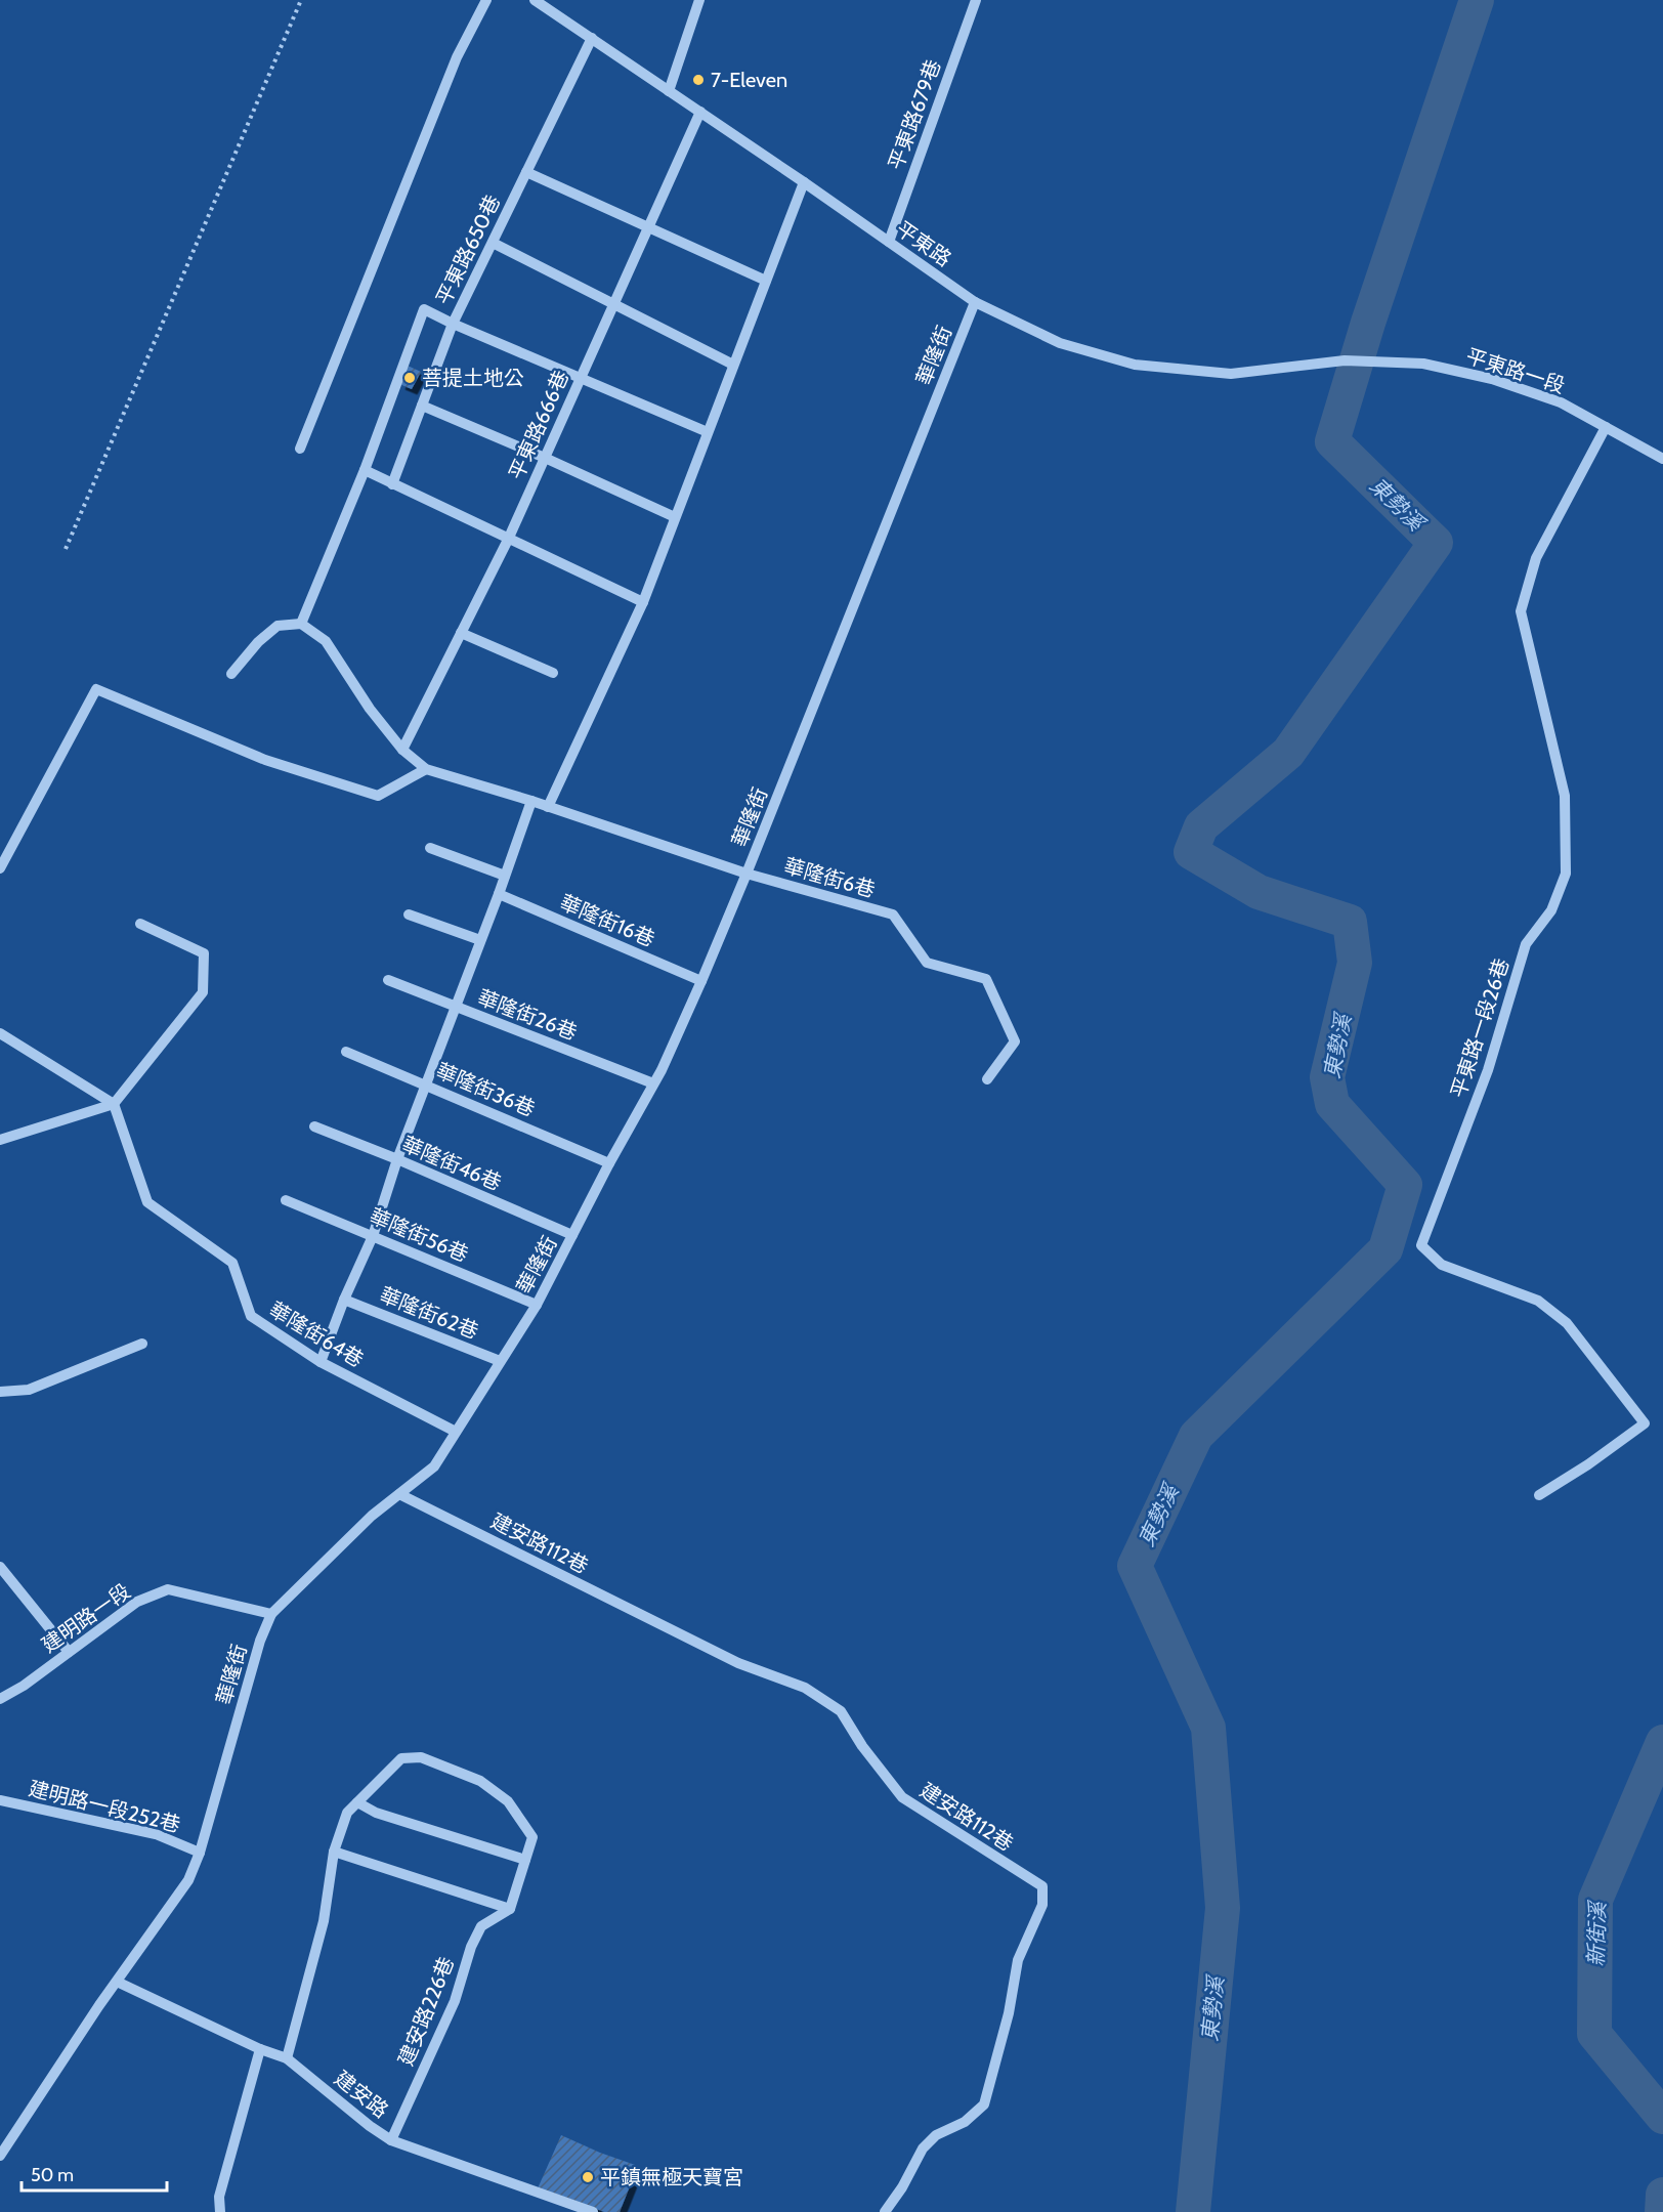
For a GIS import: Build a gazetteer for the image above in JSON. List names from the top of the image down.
{
  "streets": {
    "street": [
      "平東路679巷",
      "平東路",
      "平東路650巷",
      "華隆街",
      "平東路一段",
      "平東路666巷",
      "華隆街6巷",
      "華隆街16巷",
      "華隆街26巷",
      "平東路一段26巷",
      "華隆街36巷",
      "華隆街46巷",
      "華隆街56巷",
      "華隆街62巷",
      "華隆街64巷",
      "建安路112巷",
      "建明路一段",
      "建明路一段252巷",
      "建安路226巷",
      "建安路"
    ]
  },
  "crossings": [
    ["平東路679巷", "平東路"],
    ["平東路", "平東路650巷"],
    ["平東路", "華隆街"],
    ["平東路", "平東路一段"],
    ["平東路", "平東路666巷"],
    ["華隆街", "華隆街6巷"],
    ["華隆街", "華隆街16巷"],
    ["華隆街", "華隆街26巷"],
    ["華隆街", "華隆街36巷"],
    ["華隆街", "華隆街46巷"],
    ["華隆街", "華隆街56巷"],
    ["華隆街", "華隆街62巷"],
    ["華隆街", "華隆街64巷"],
    ["華隆街", "建安路112巷"],
    ["華隆街", "建明路一段"],
    ["華隆街", "建明路一段252巷"],
    ["華隆街", "建安路"],
    ["平東路一段", "平東路一段26巷"],
    ["建安路226巷", "建安路"]
  ],
  "water": ["東勢溪", "新街溪"],
  "places": ["7-Eleven", "菩提土地公", "平鎮無極天寶宮"],
  "scale_bar": "50 m"
}
